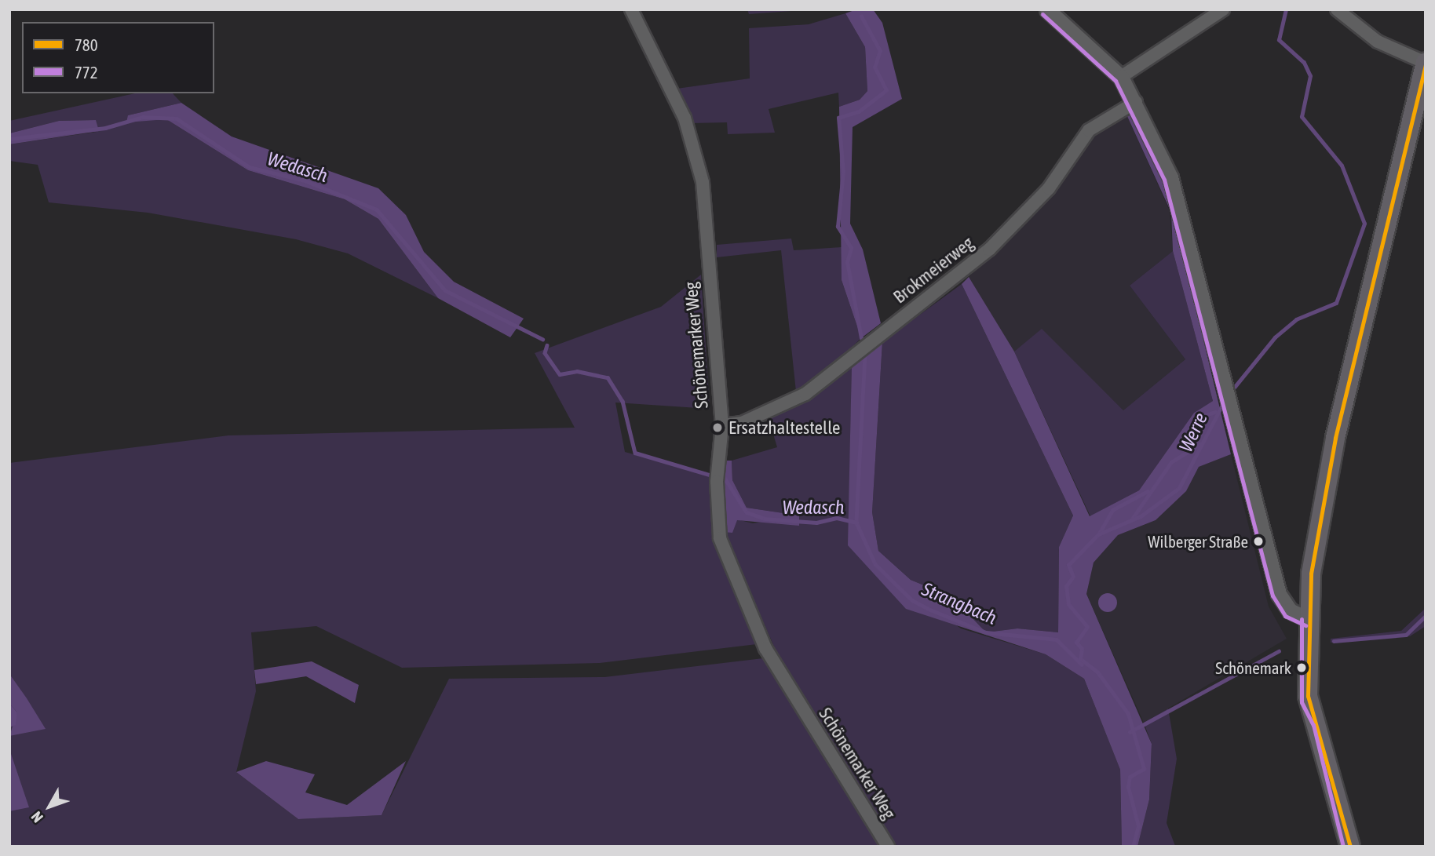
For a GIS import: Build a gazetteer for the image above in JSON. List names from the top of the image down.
{
  "streets": {
    "street": ["Brokmeierweg", "Schönemarker Weg"]
  },
  "crossings": [
    ["Brokmeierweg", "Schönemarker Weg"]
  ],
  "water": ["Wedasch", "Werre", "Strangbach"],
  "places": ["Ersatzhaltestelle", "Wilberger Straße", "Schönemark"],
  "lines": ["transit line 772", "transit line 780"],
  "legend": ["780", "772"],
  "north": "bottom left"
}
